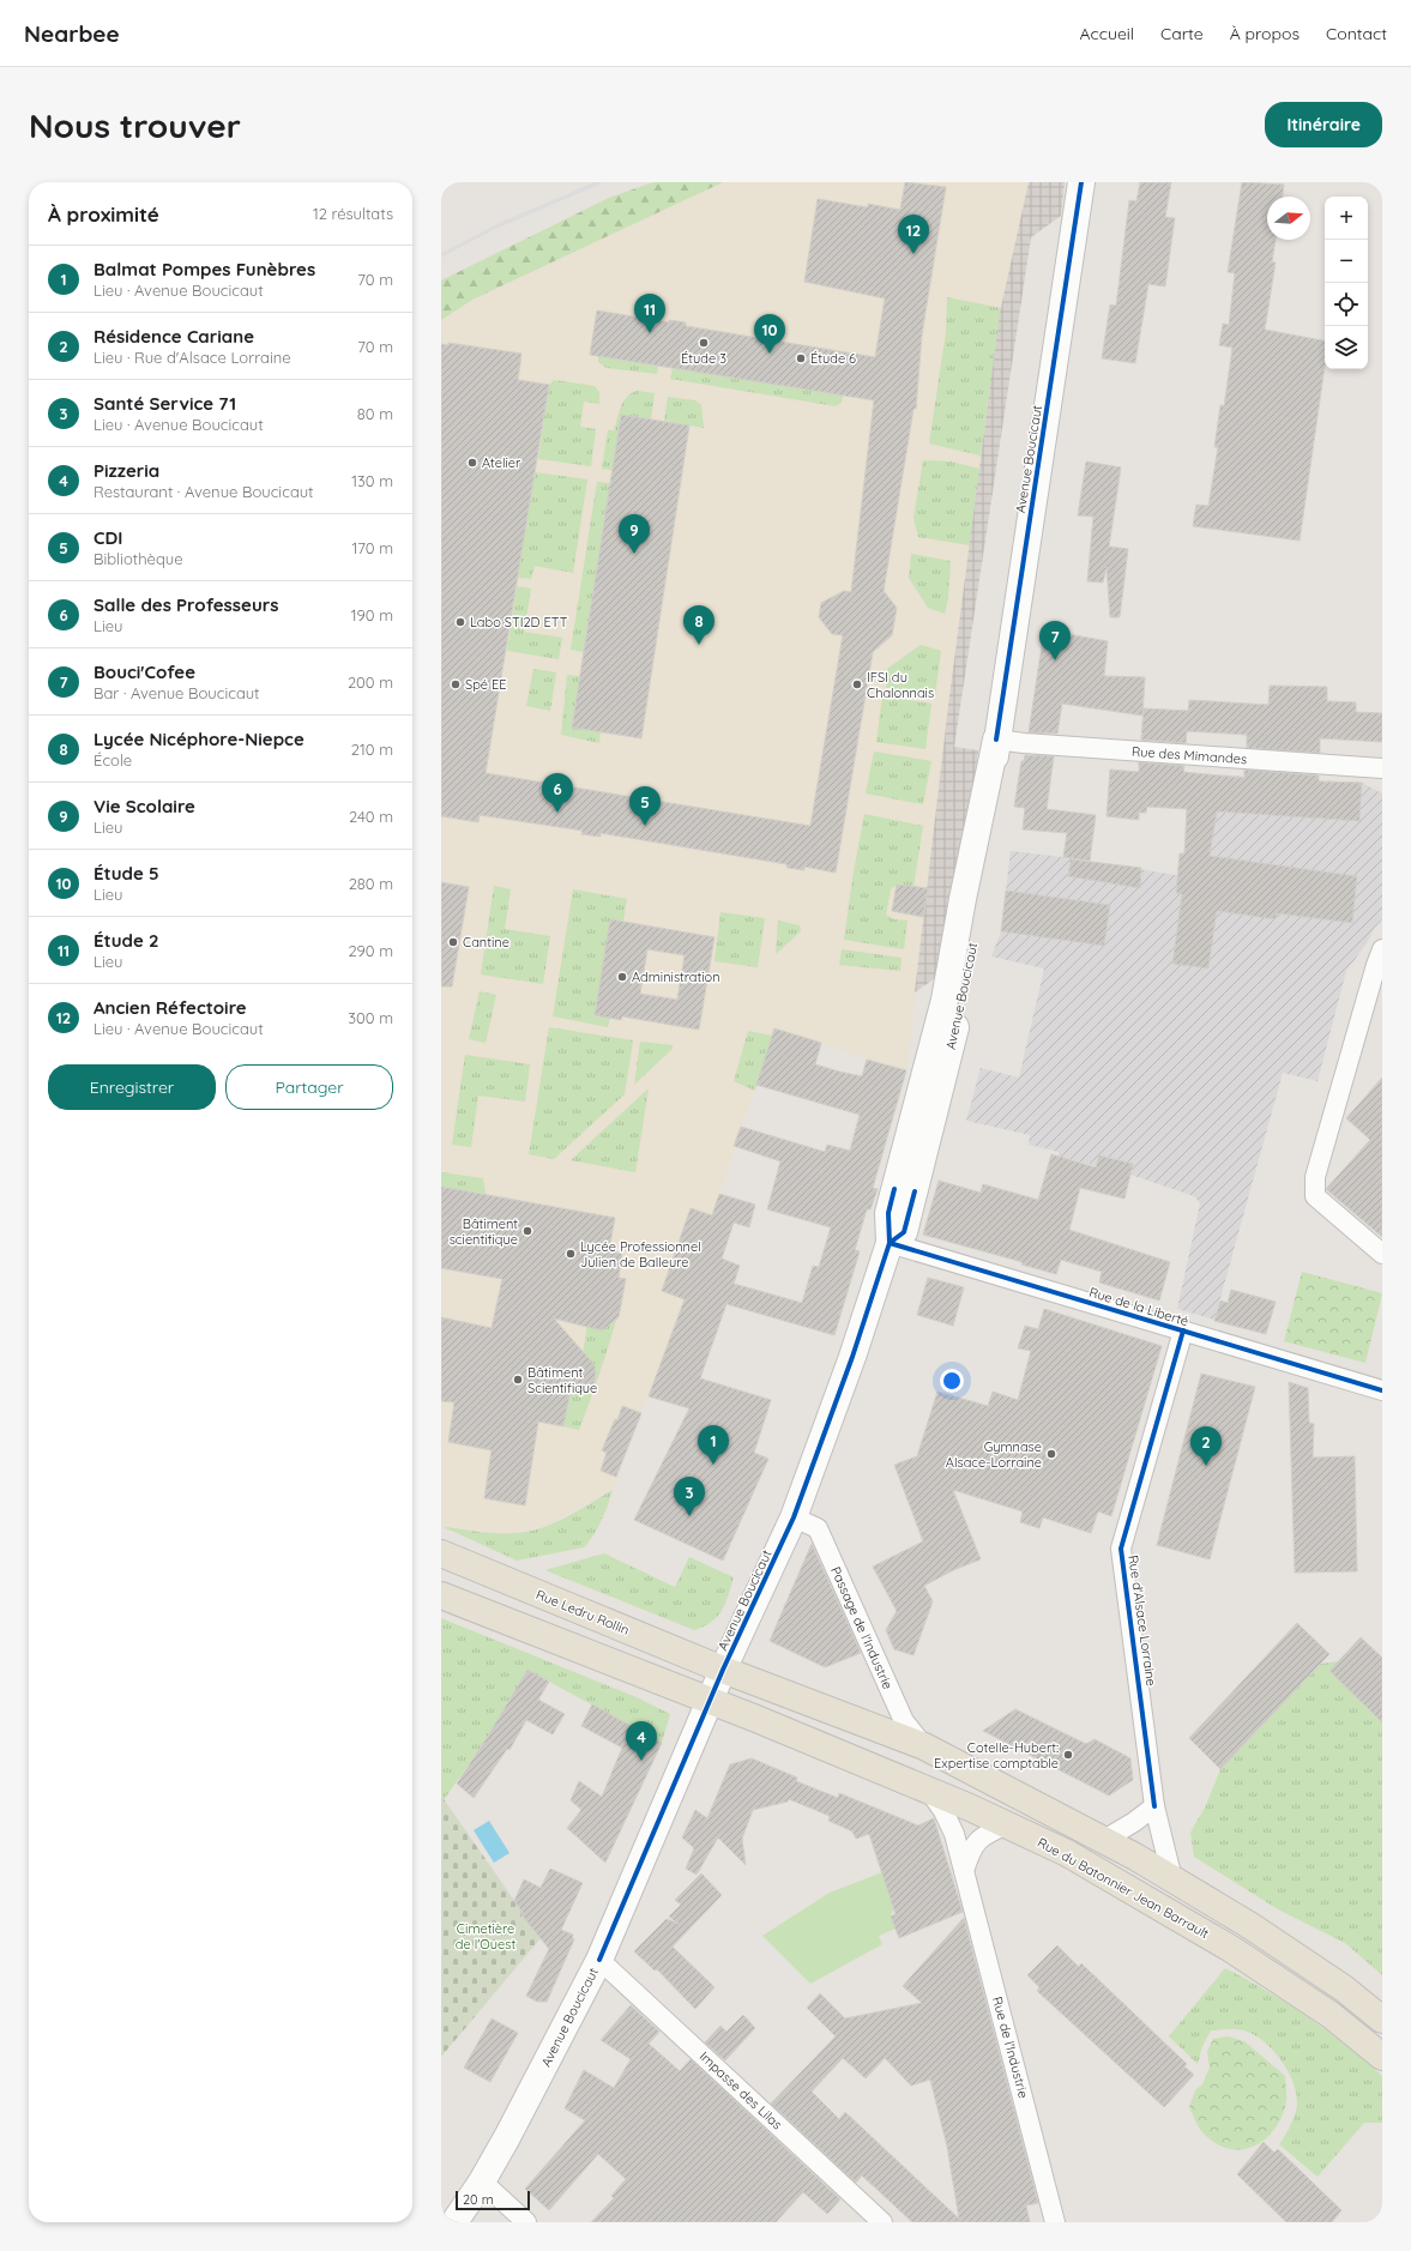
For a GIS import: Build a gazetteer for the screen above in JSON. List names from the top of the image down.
{
  "streets": {
    "main road": ["Avenue Boucicaut", "Rue Ledru Rollin", "Rue du Batonnier Jean Barrault"],
    "street": [
      "Rue des Mimandes",
      "Rue de la Liberté",
      "Rue d'Alsace Lorraine",
      "Passage de l'Industrie",
      "Rue de l'Industrie",
      "Impasse des Lilas"
    ]
  },
  "crossings": [
    ["Avenue Boucicaut", "Rue des Mimandes"],
    ["Avenue Boucicaut", "Rue de la Liberté"],
    ["Avenue Boucicaut", "Rue Ledru Rollin"],
    ["Avenue Boucicaut", "Passage de l'Industrie"],
    ["Avenue Boucicaut", "Rue du Batonnier Jean Barrault"],
    ["Avenue Boucicaut", "Impasse des Lilas"],
    ["Rue de la Liberté", "Rue d'Alsace Lorraine"],
    ["Rue du Batonnier Jean Barrault", "Rue de l'Industrie"]
  ],
  "parks": ["Cimetière de l'Ouest"],
  "places": [
    "Étude 3",
    "Étude 6",
    "Atelier",
    "Labo STI2D ETT",
    "Spé EE",
    "IFSI du Chalonnais",
    "Cantine",
    "Administration",
    "Bâtiment scientifique",
    "Lycée Professionnel Julien de Balleure",
    "Bâtiment Scientifique",
    "Gymnase Alsace-Lorraine",
    "Cotelle-Hubert: Expertise comptable"
  ],
  "scale_bar": "20 m",
  "north": "right",
  "page": {
    "header": "Nearbee",
    "nav": [
      "Accueil",
      "Carte",
      "À propos",
      "Contact"
    ],
    "buttons": [
      "Itinéraire",
      ["Enregistrer", "Partager"]
    ],
    "title": "Nous trouver",
    "heading": ["À proximité", "12 résultats"],
    "map_buttons": ["+", "−"],
    "pins": [
      "12",
      "11",
      "10",
      "9",
      "8",
      "7",
      "6",
      "5",
      "1",
      "2",
      "3",
      "4"
    ],
    "list": [
      {
        "mark": "1",
        "name": "Balmat Pompes Funèbres",
        "note": "Lieu · Avenue Boucicaut",
        "value": "70 m"
      },
      {
        "mark": "2",
        "name": "Résidence Cariane",
        "note": "Lieu · Rue d'Alsace Lorraine",
        "value": "70 m"
      },
      {
        "mark": "3",
        "name": "Santé Service 71",
        "note": "Lieu · Avenue Boucicaut",
        "value": "80 m"
      },
      {
        "mark": "4",
        "name": "Pizzeria",
        "note": "Restaurant · Avenue Boucicaut",
        "value": "130 m"
      },
      {
        "mark": "5",
        "name": "CDI",
        "note": "Bibliothèque",
        "value": "170 m"
      },
      {
        "mark": "6",
        "name": "Salle des Professeurs",
        "note": "Lieu",
        "value": "190 m"
      },
      {
        "mark": "7",
        "name": "Bouci'Cofee",
        "note": "Bar · Avenue Boucicaut",
        "value": "200 m"
      },
      {
        "mark": "8",
        "name": "Lycée Nicéphore-Niepce",
        "note": "École",
        "value": "210 m"
      },
      {
        "mark": "9",
        "name": "Vie Scolaire",
        "note": "Lieu",
        "value": "240 m"
      },
      {
        "mark": "10",
        "name": "Étude 5",
        "note": "Lieu",
        "value": "280 m"
      },
      {
        "mark": "11",
        "name": "Étude 2",
        "note": "Lieu",
        "value": "290 m"
      },
      {
        "mark": "12",
        "name": "Ancien Réfectoire",
        "note": "Lieu · Avenue Boucicaut",
        "value": "300 m"
      }
    ],
    "scale": "20 m"
  }
}
